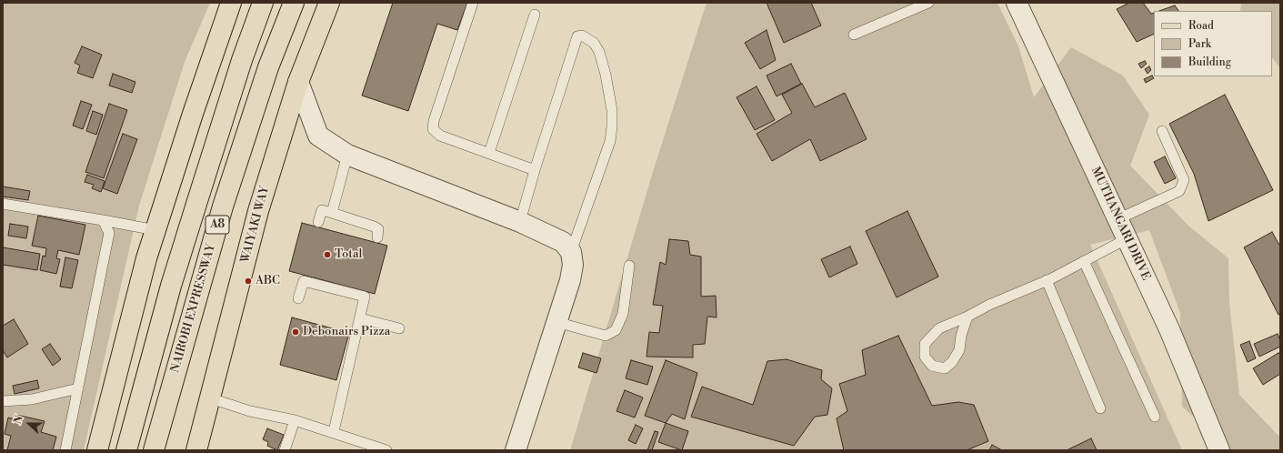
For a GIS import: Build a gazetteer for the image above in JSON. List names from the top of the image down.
{
  "streets": {
    "main road": ["A8", "WAIYAKI WAY", "NAIROBI EXPRESSWAY"],
    "street": ["MUTHANGARI DRIVE"]
  },
  "places": ["Total", "ABC", "Debonairs Pizza"],
  "legend": ["Road", "Park", "Building"],
  "north": "left"
}
